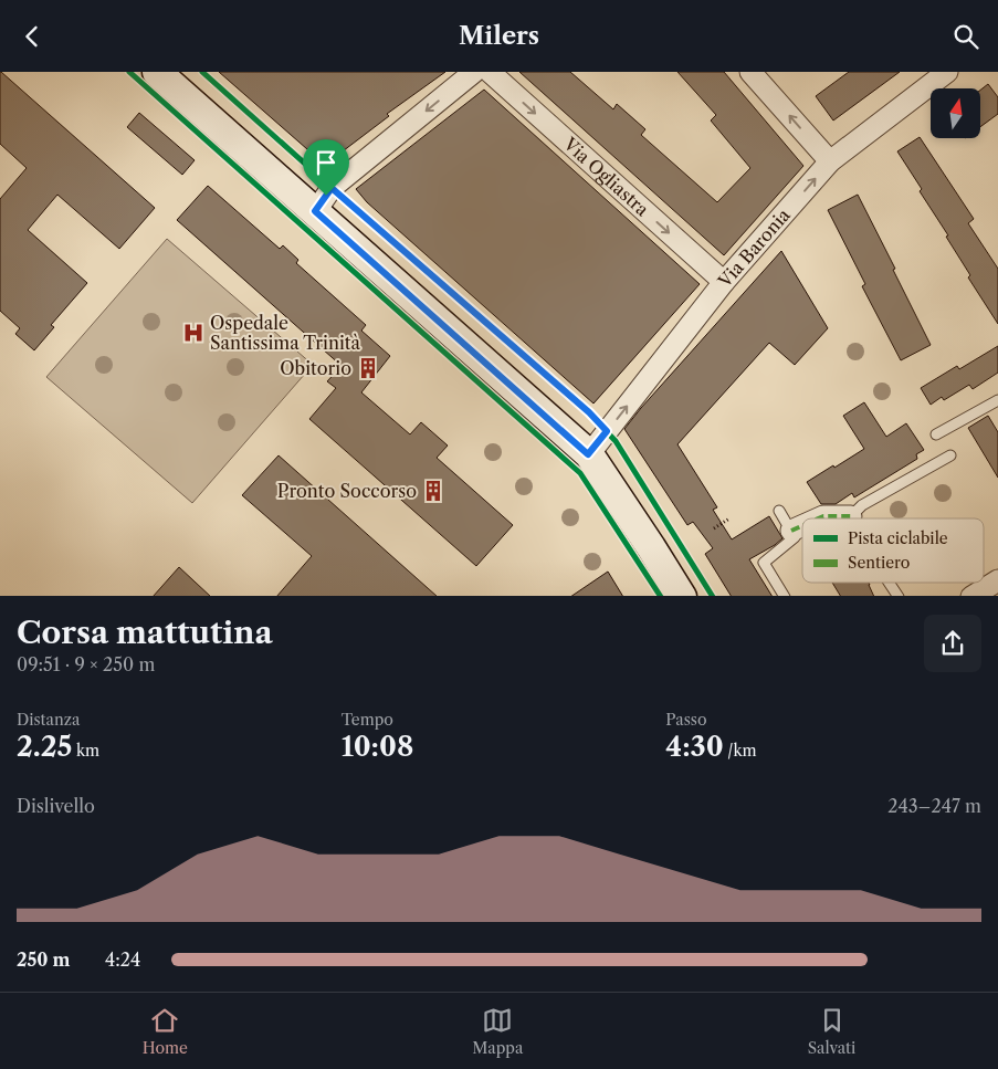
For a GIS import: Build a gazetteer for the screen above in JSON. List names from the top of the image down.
{
  "streets": {
    "street": ["Via Ogliastra", "Via Baronia"]
  },
  "crossings": [
    ["Via Ogliastra", "Via Baronia"]
  ],
  "one_way": ["Via Baronia"],
  "places": {
    "hospital": ["Ospedale Santissima Trinità"],
    "building": ["Obitorio", "Pronto Soccorso"]
  },
  "legend": ["Pista ciclabile", "Sentiero"],
  "north": "top",
  "page": {
    "header": "Milers",
    "heading": ["Corsa mattutina", "09:51 · 9 × 250 m"],
    "stats": [
      ["Distanza", "2.25 km"],
      ["Tempo", "10:08"],
      ["Passo", "4:30 /km"]
    ],
    "chart": ["Dislivello", "243–247 m"],
    "list": [
      {
        "name": "250 m",
        "note": "4:24"
      }
    ],
    "tabs": ["Home", "Mappa", "Salvati"]
  }
}
